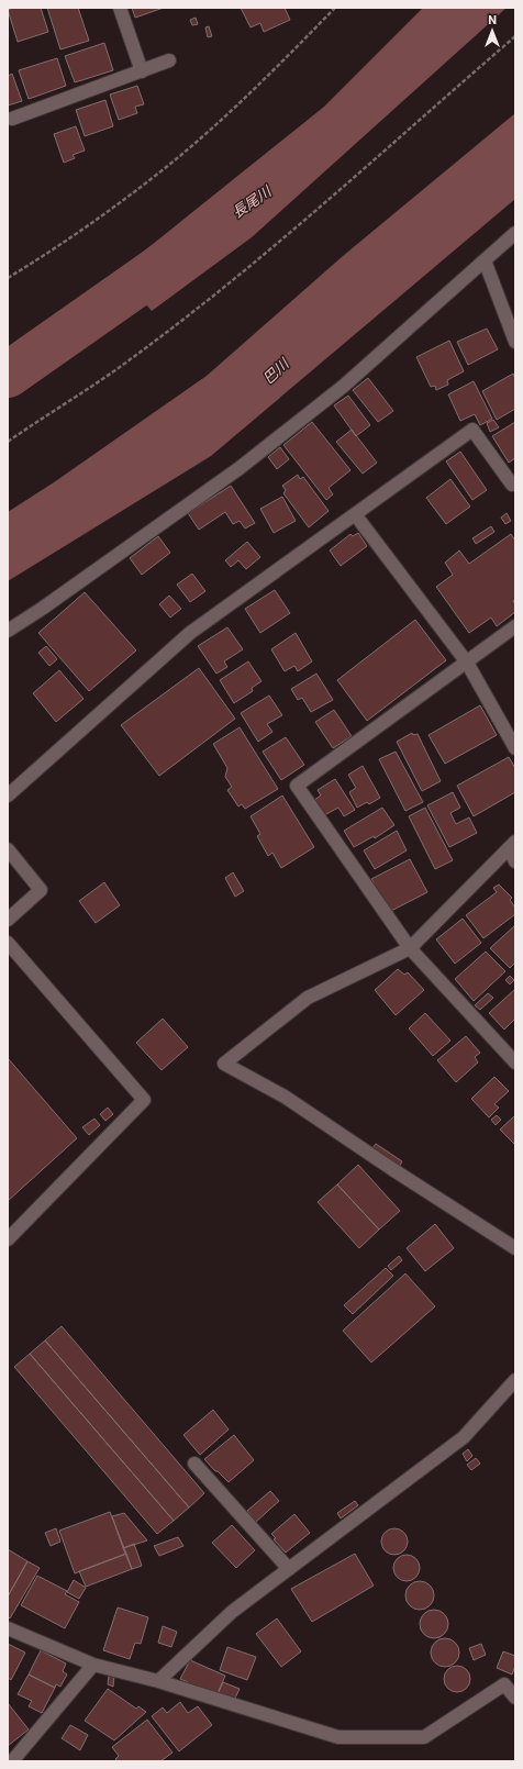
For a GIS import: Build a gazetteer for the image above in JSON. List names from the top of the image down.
{
  "water": ["長尾川", "巴川"],
  "north": "top"
}
